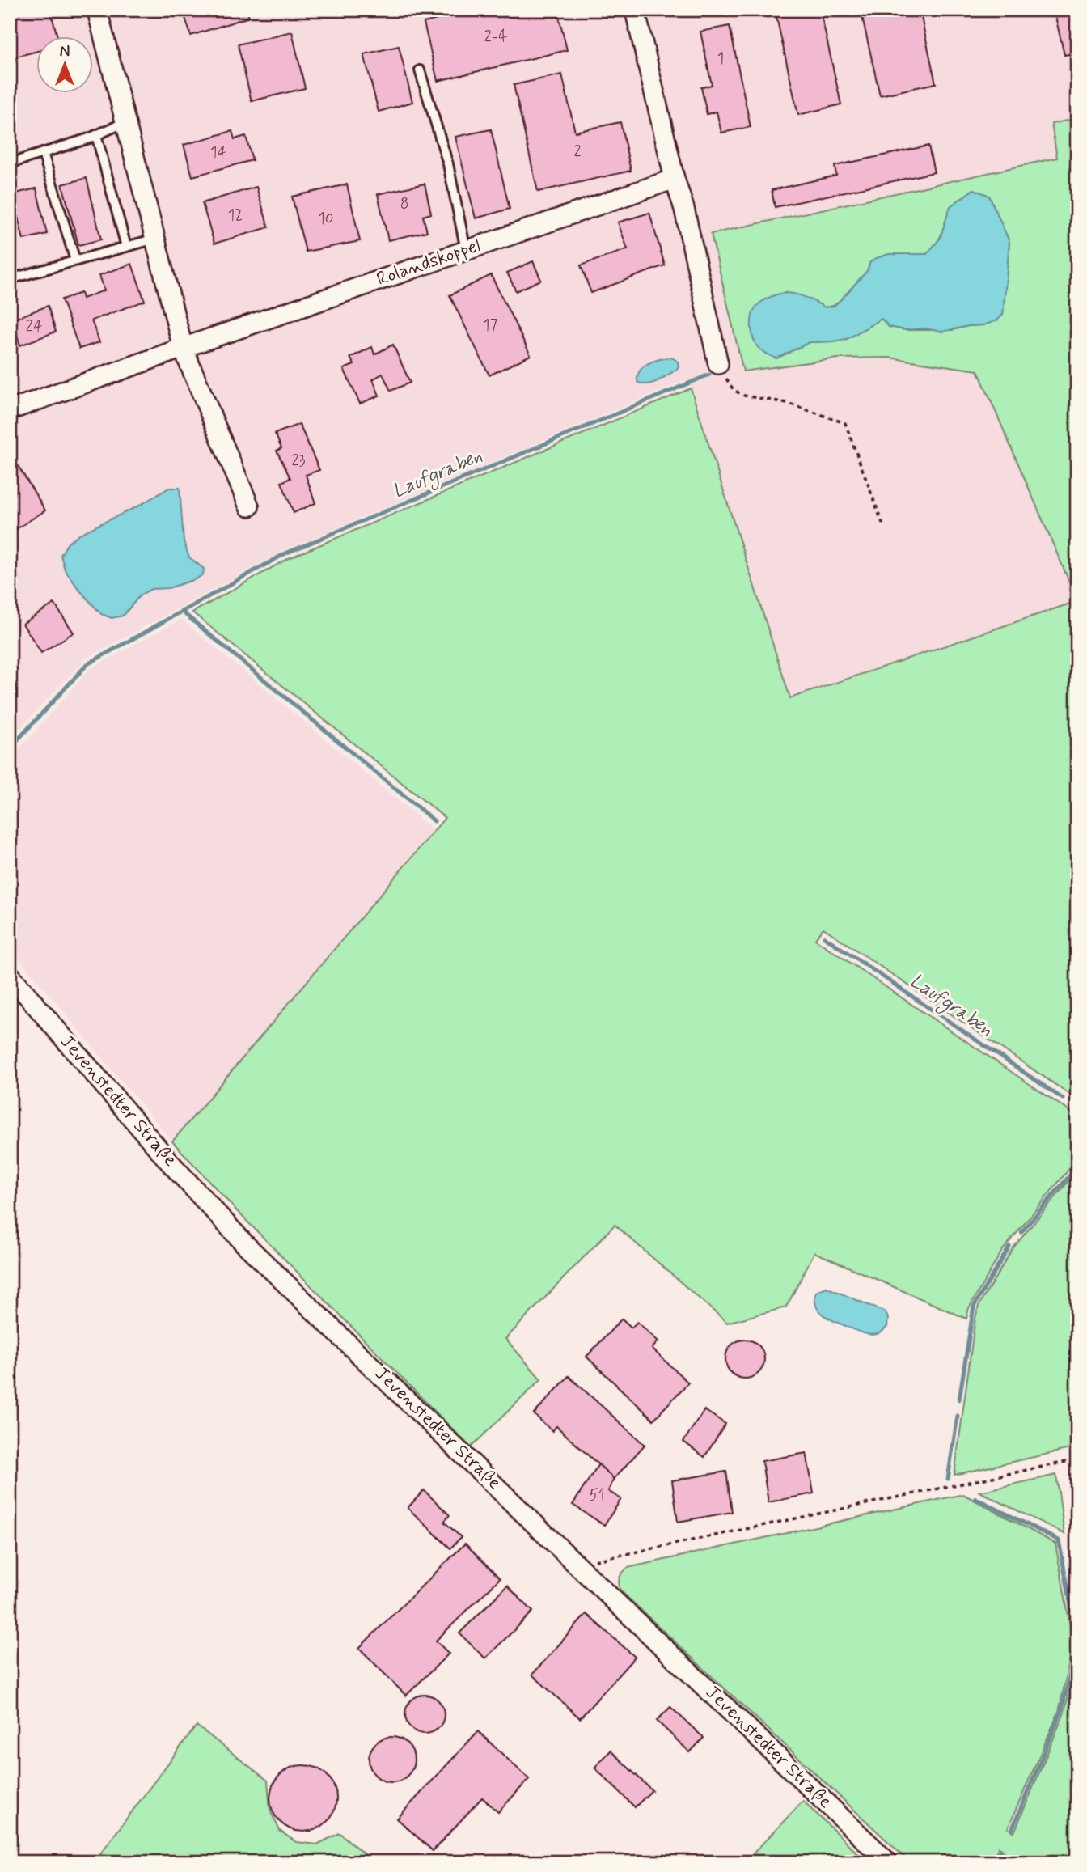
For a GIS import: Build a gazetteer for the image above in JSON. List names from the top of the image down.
{
  "streets": {
    "street": ["Rolandskoppel", "Jevenstedter Straße"]
  },
  "water": ["Laufgraben"],
  "house_numbers": [
    "2-4",
    "1",
    "2",
    "14",
    "8",
    "12",
    "10",
    "17",
    "24",
    "23",
    "51"
  ],
  "north": "top"
}
